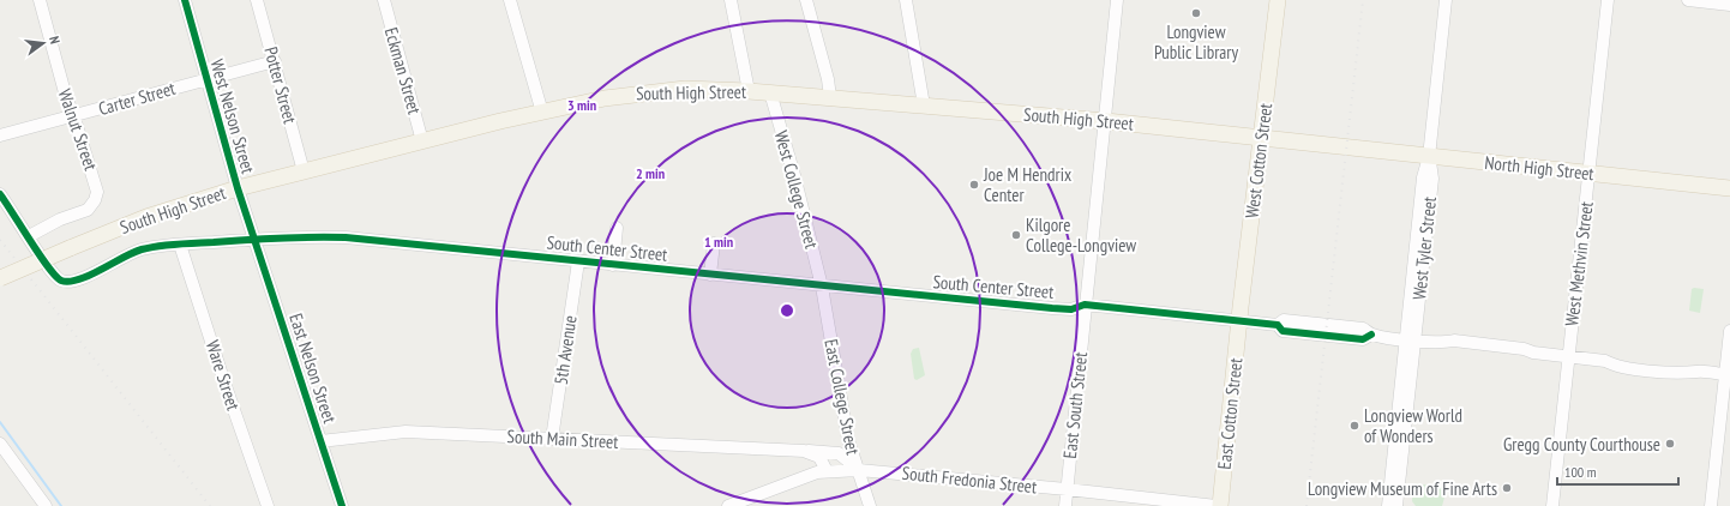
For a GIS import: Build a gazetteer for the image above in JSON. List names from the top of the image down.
{
  "streets": {
    "main road": [
      "South High Street",
      "West Cotton Street",
      "North High Street",
      "East Cotton Street"
    ],
    "street": [
      "Eckman Street",
      "Potter Street",
      "Carter Street",
      "West Nelson Street",
      "Walnut Street",
      "West College Street",
      "South Center Street",
      "West Tyler Street",
      "West Methvin Street",
      "5th Avenue",
      "East Nelson Street",
      "Ware Street",
      "East College Street",
      "East South Street",
      "South Main Street",
      "South Fredonia Street"
    ]
  },
  "crossings": [
    ["Eckman Street", "South High Street"],
    ["Potter Street", "South High Street"],
    ["Potter Street", "Carter Street"],
    ["South High Street", "West Nelson Street"],
    ["South High Street", "West Cotton Street"],
    ["South High Street", "North High Street"],
    ["South High Street", "West College Street"],
    ["South High Street", "East South Street"],
    ["Carter Street", "West Nelson Street"],
    ["Carter Street", "Walnut Street"],
    ["West Nelson Street", "South Center Street"],
    ["West Nelson Street", "East Nelson Street"],
    ["Walnut Street", "South Center Street"],
    ["West Cotton Street", "South Center Street"],
    ["West Cotton Street", "East Cotton Street"],
    ["North High Street", "West Tyler Street"],
    ["North High Street", "West Methvin Street"],
    ["West College Street", "South Center Street"],
    ["West College Street", "East College Street"],
    ["South Center Street", "West Tyler Street"],
    ["South Center Street", "West Methvin Street"],
    ["South Center Street", "5th Avenue"],
    ["South Center Street", "East Nelson Street"],
    ["South Center Street", "Ware Street"],
    ["South Center Street", "East College Street"],
    ["South Center Street", "East South Street"],
    ["South Center Street", "East Cotton Street"],
    ["5th Avenue", "South Main Street"],
    ["East Nelson Street", "South Main Street"],
    ["East College Street", "South Main Street"],
    ["East College Street", "South Fredonia Street"],
    ["East South Street", "South Fredonia Street"],
    ["East Cotton Street", "South Fredonia Street"],
    ["South Main Street", "South Fredonia Street"]
  ],
  "places": [
    "Longview Public Library",
    "Joe M Hendrix Center",
    "Kilgore College-Longview",
    "Longview World of Wonders",
    "Gregg County Courthouse",
    "Longview Museum of Fine Arts"
  ],
  "scale_bar": "100 m",
  "north": "right",
  "rings": ["3 min", "2 min", "1 min"]
}
